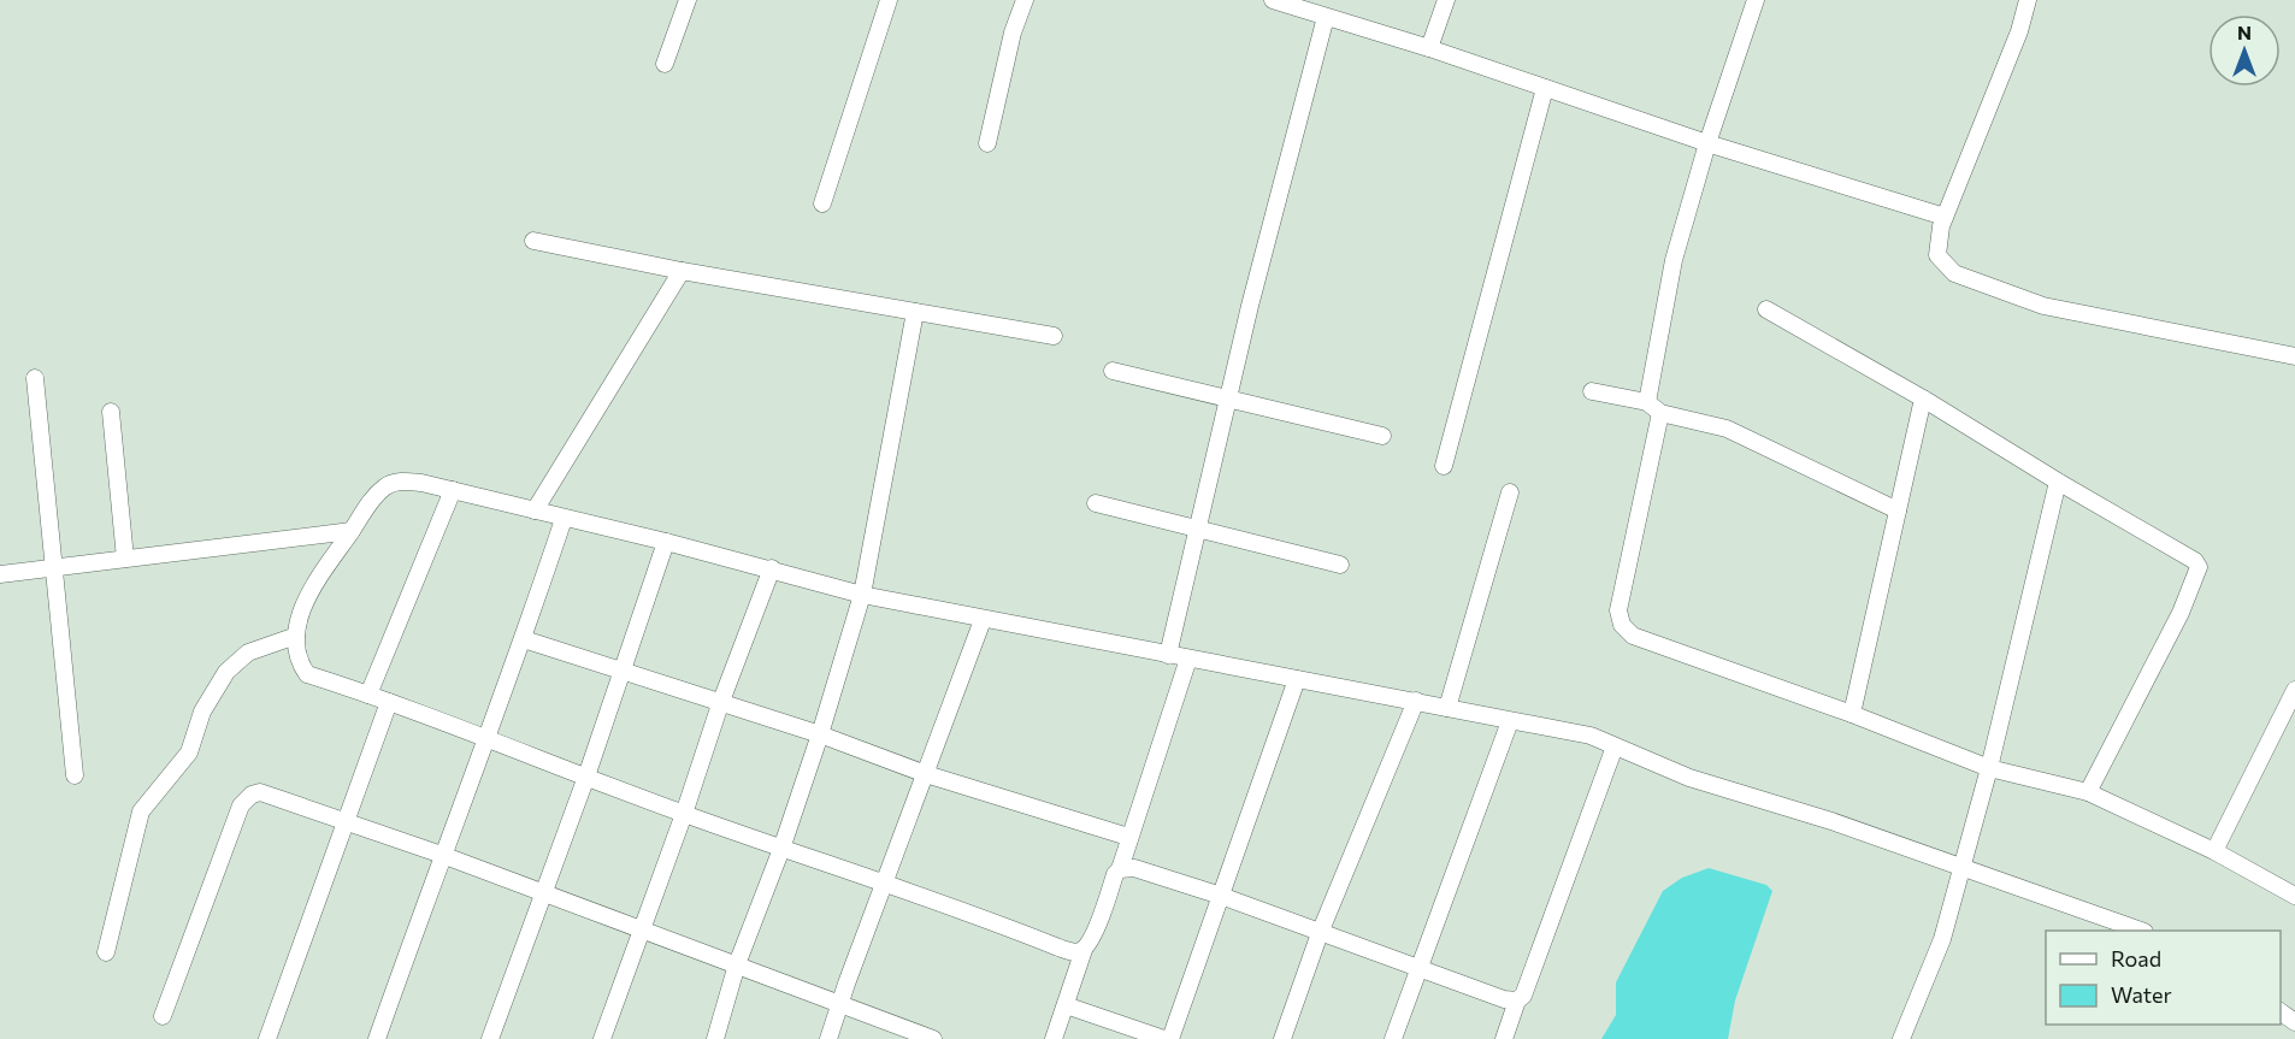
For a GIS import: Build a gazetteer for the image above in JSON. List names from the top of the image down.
{
  "legend": ["Road", "Water"],
  "north": "top"
}
